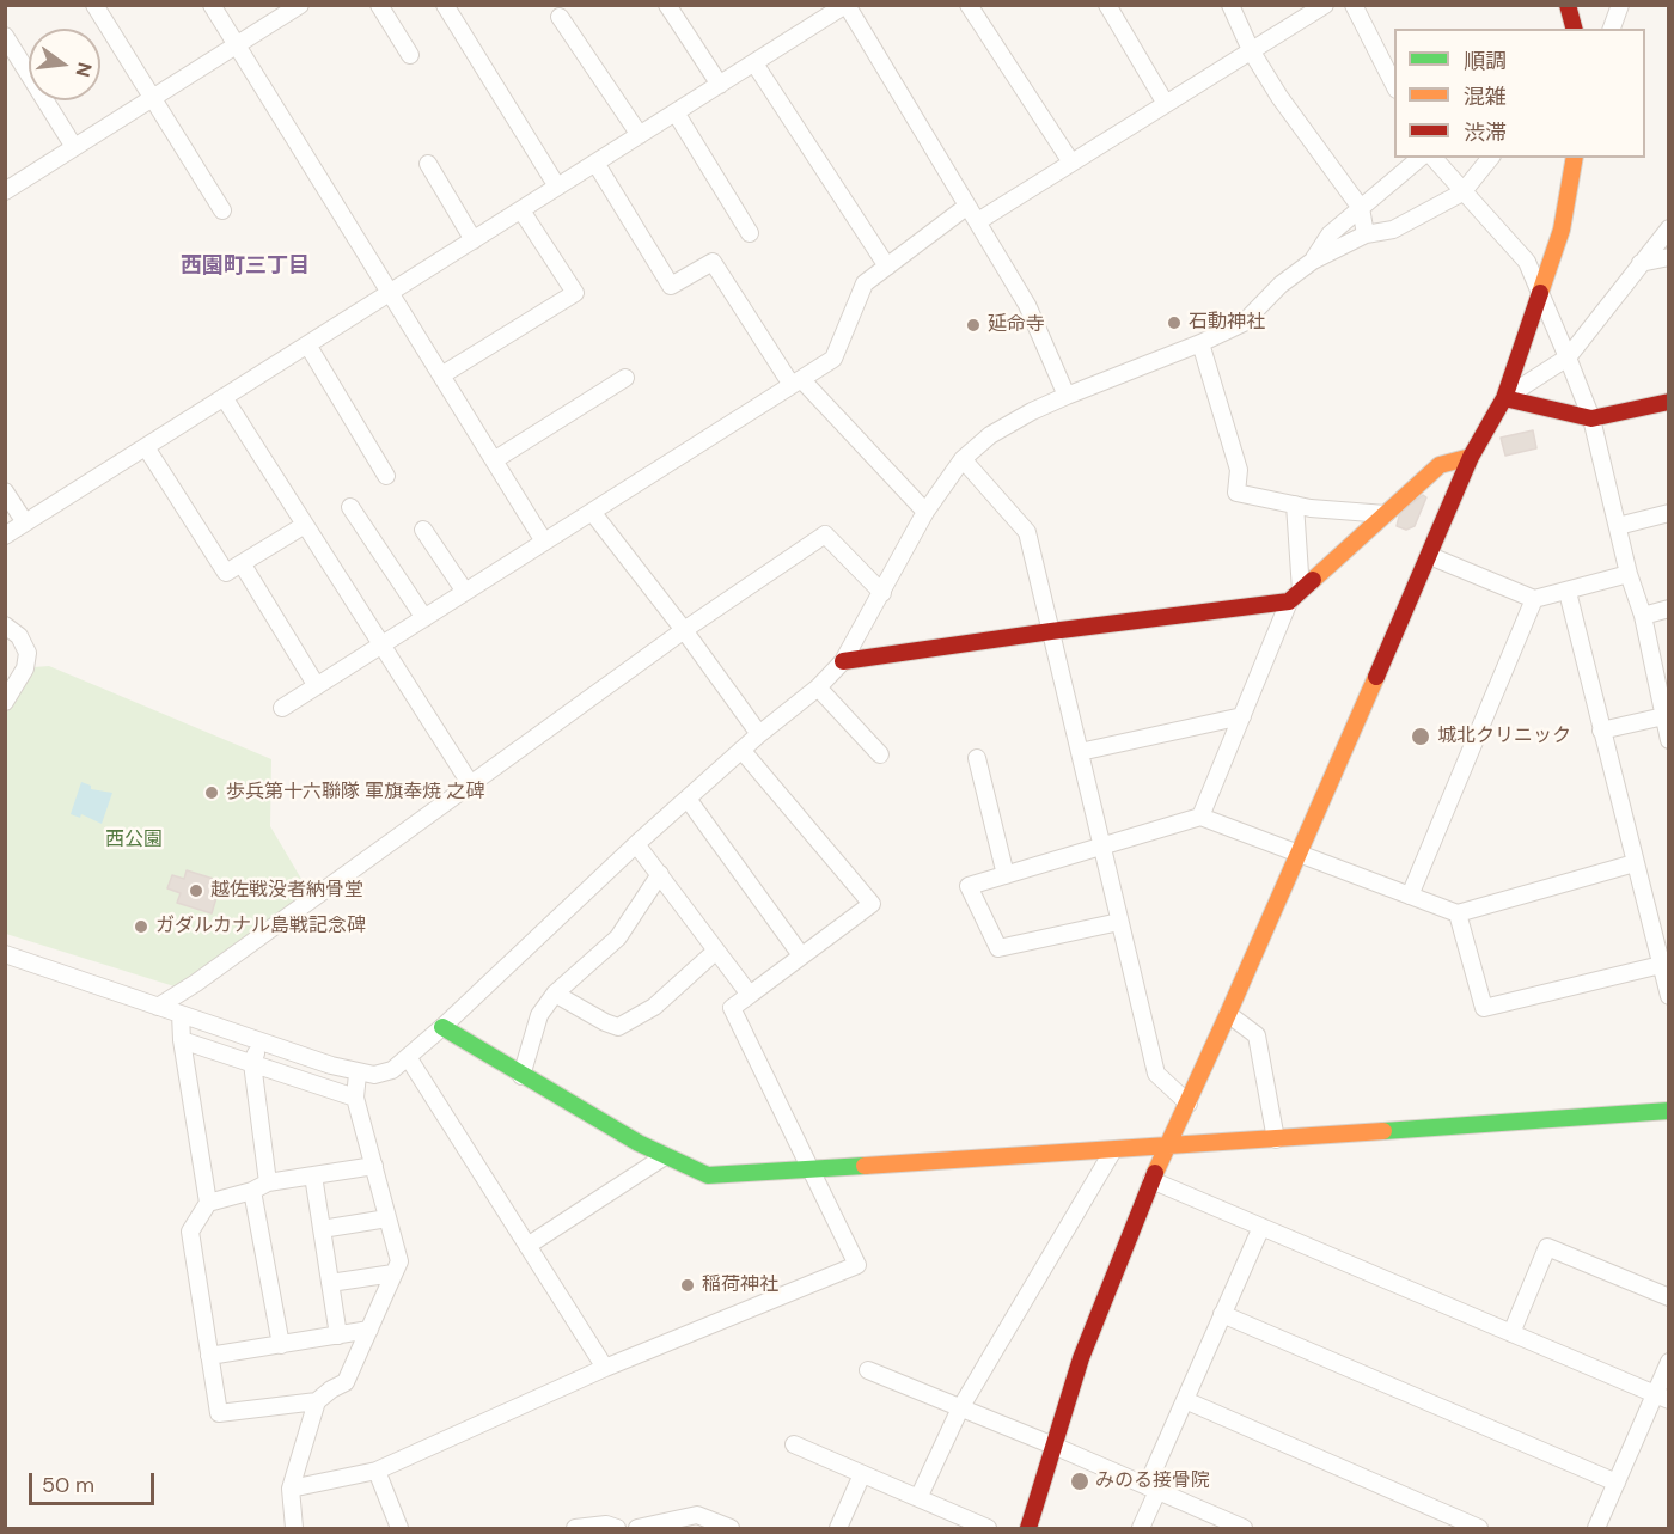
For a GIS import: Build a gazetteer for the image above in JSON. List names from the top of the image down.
{
  "districts": ["西園町三丁目"],
  "parks": ["西公園"],
  "places": [
    "石動神社",
    "延命寺",
    "城北クリニック",
    "歩兵第十六聯隊 軍旗奉焼 之碑",
    "越佐戦没者納骨堂",
    "ガダルカナル島戦記念碑",
    "稲荷神社",
    "みのる接骨院"
  ],
  "legend": ["順調", "混雑", "渋滞"],
  "scale_bar": "50 m",
  "north": "right"
}
